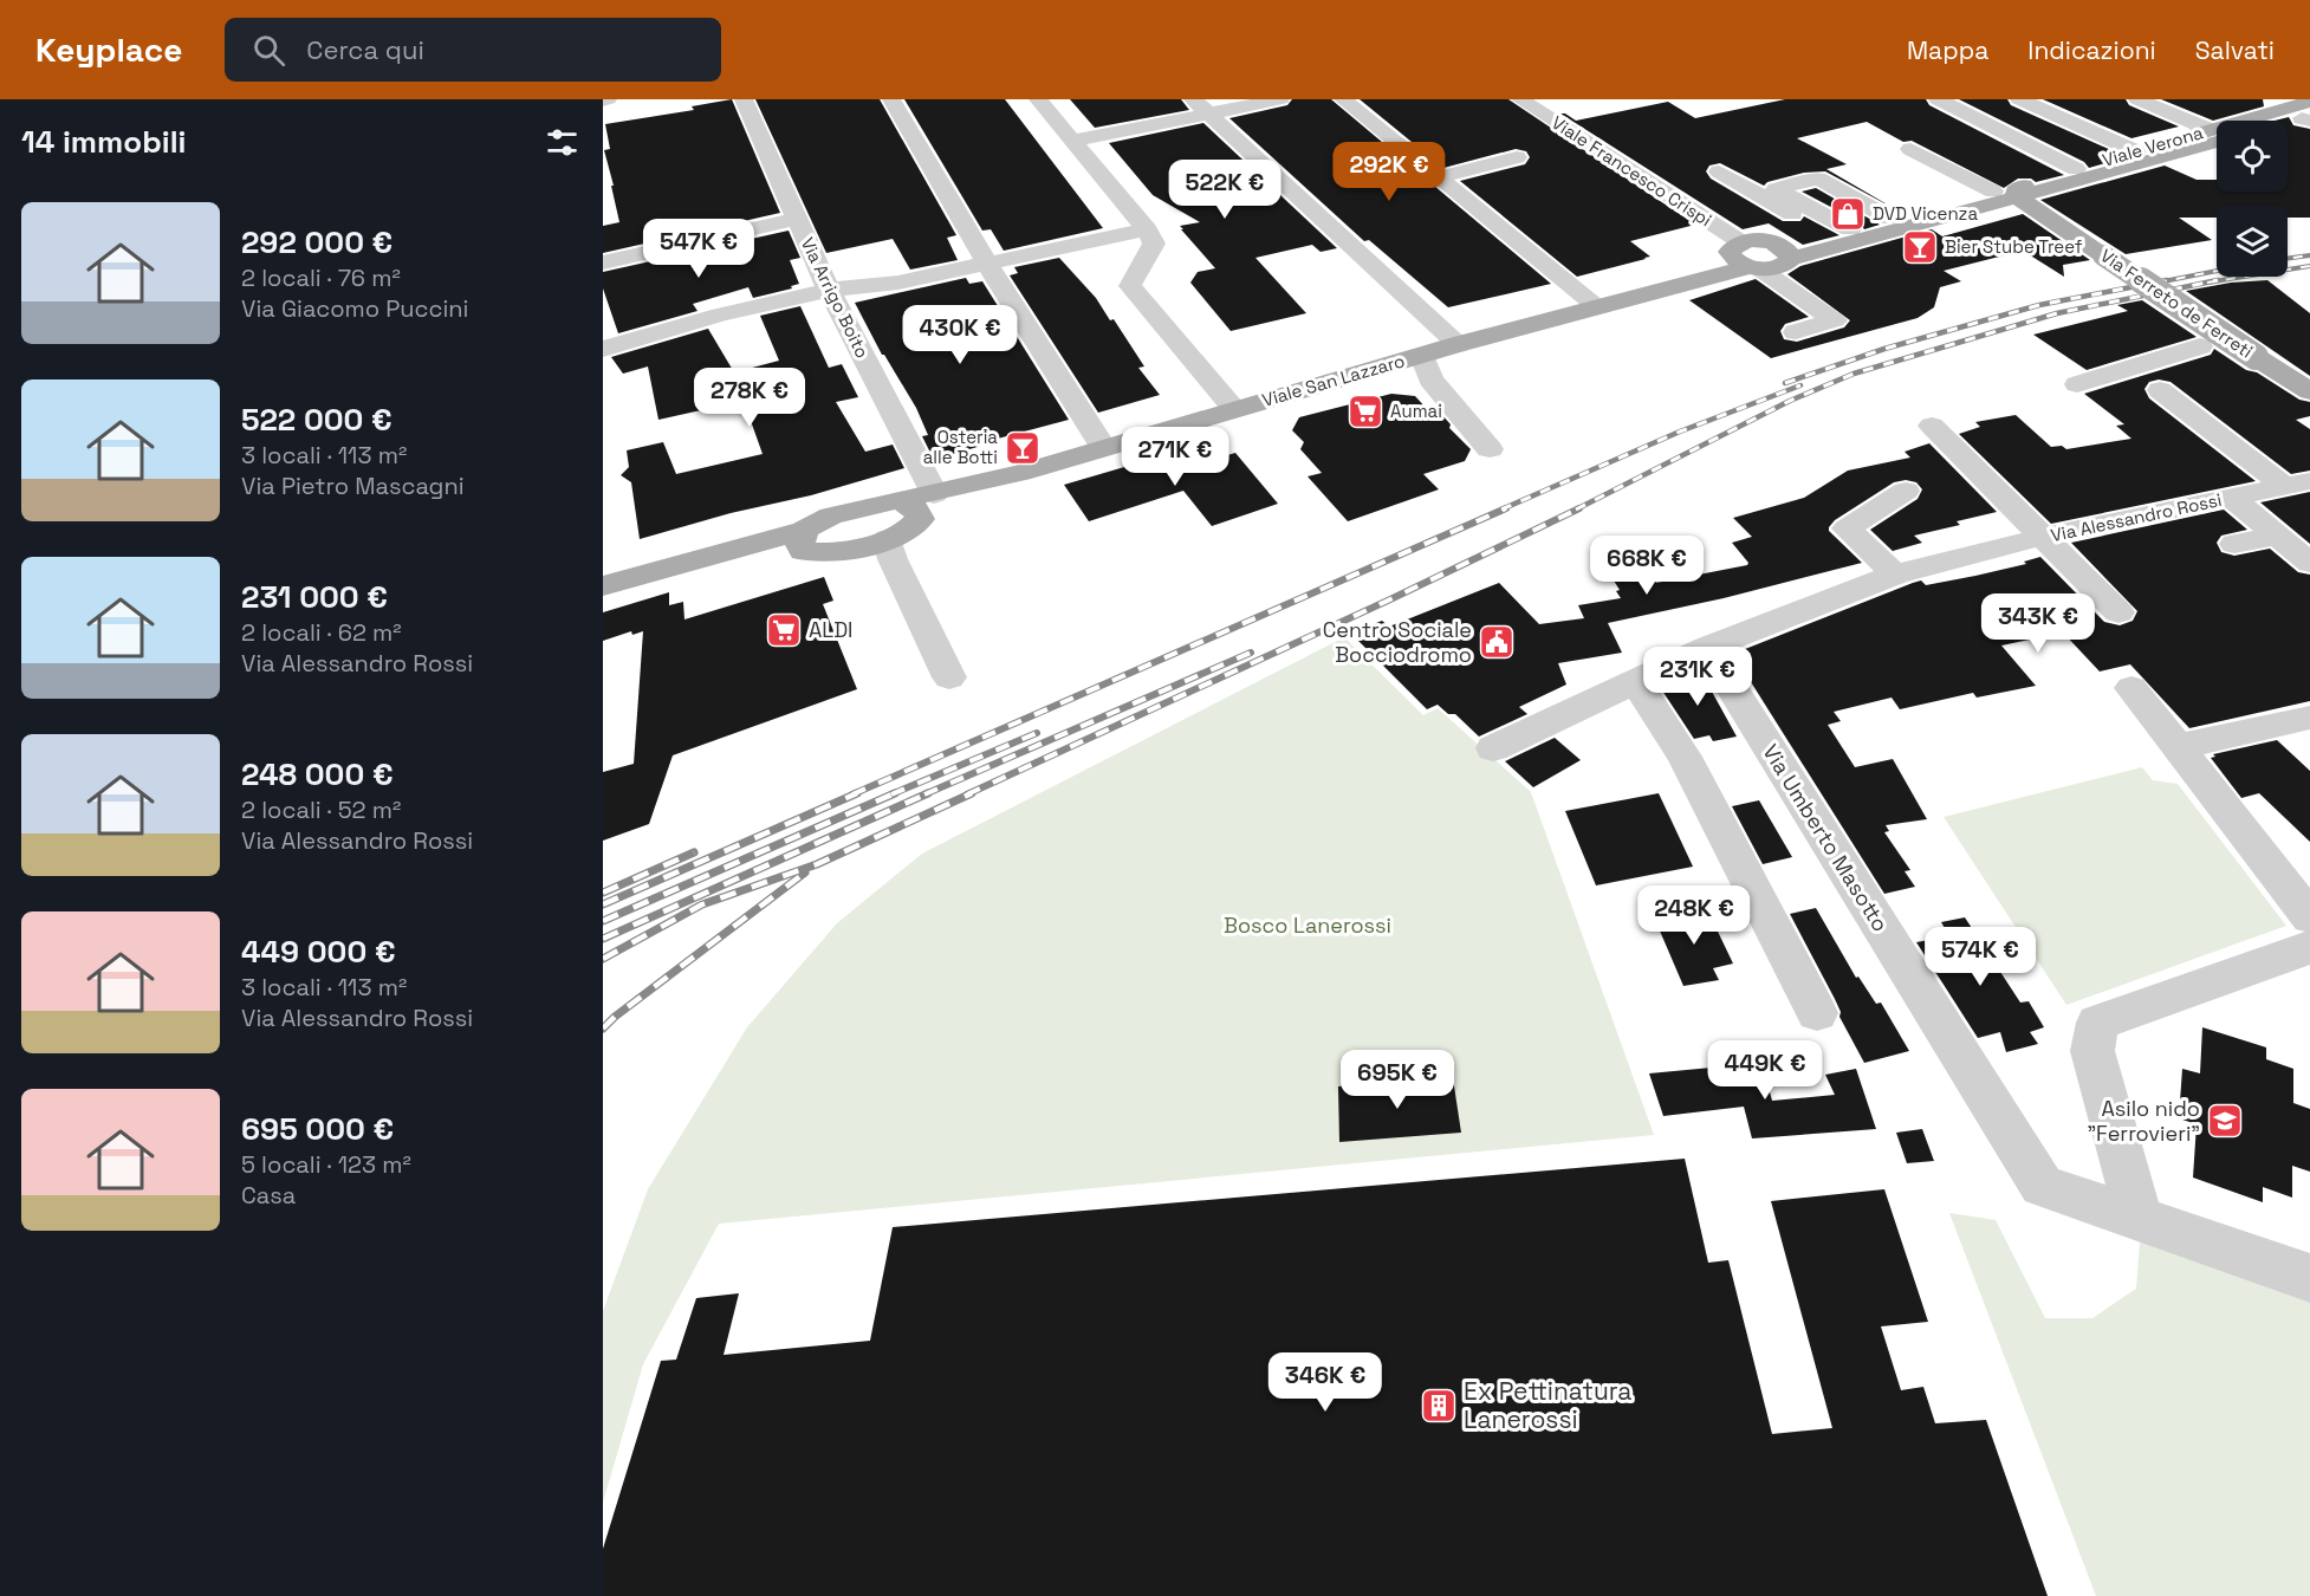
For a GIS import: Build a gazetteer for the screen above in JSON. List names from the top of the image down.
{
  "streets": {
    "main road": ["Viale Verona", "Via Ferreto de Ferreti", "Viale San Lazzaro"],
    "street": [
      "Viale Francesco Crispi",
      "Via Arrigo Boito",
      "Via Alessandro Rossi",
      "Via Umberto Masotto"
    ]
  },
  "crossings": [
    ["Viale Verona", "Via Ferreto de Ferreti"],
    ["Viale Verona", "Viale San Lazzaro"],
    ["Viale Francesco Crispi", "Viale San Lazzaro"],
    ["Via Arrigo Boito", "Viale San Lazzaro"],
    ["Via Alessandro Rossi", "Via Umberto Masotto"]
  ],
  "parks": ["Bosco Lanerossi"],
  "places": {
    "shop": ["DVD Vicenza"],
    "bar": ["Bier Stube Treef", "Osteria alle Botti"],
    "supermarket": ["Aumai", "ALDI"],
    "public building": ["Centro Sociale Bocciodromo"],
    "school or university": ["Asilo nido \"Ferrovieri\""],
    "building": ["Ex Pettinatura Lanerossi"]
  },
  "page": {
    "header": "Keyplace",
    "search": "Cerca qui",
    "nav": ["Mappa", "Indicazioni", "Salvati"],
    "heading": "14 immobili",
    "price": [
      "292K €",
      "522K €",
      "547K €",
      "430K €",
      "278K €",
      "271K €",
      "668K €",
      "343K €",
      "231K €",
      "248K €",
      "574K €",
      "449K €",
      "695K €",
      "346K €"
    ],
    "list": [
      {
        "name": "292 000 €",
        "note": "2 locali · 76 m² · Via Giacomo Puccini"
      },
      {
        "name": "522 000 €",
        "note": "3 locali · 113 m² · Via Pietro Mascagni"
      },
      {
        "name": "231 000 €",
        "note": "2 locali · 62 m² · Via Alessandro Rossi"
      },
      {
        "name": "248 000 €",
        "note": "2 locali · 52 m² · Via Alessandro Rossi"
      },
      {
        "name": "449 000 €",
        "note": "3 locali · 113 m² · Via Alessandro Rossi"
      },
      {
        "name": "695 000 €",
        "note": "5 locali · 123 m² · Casa"
      }
    ]
  }
}
